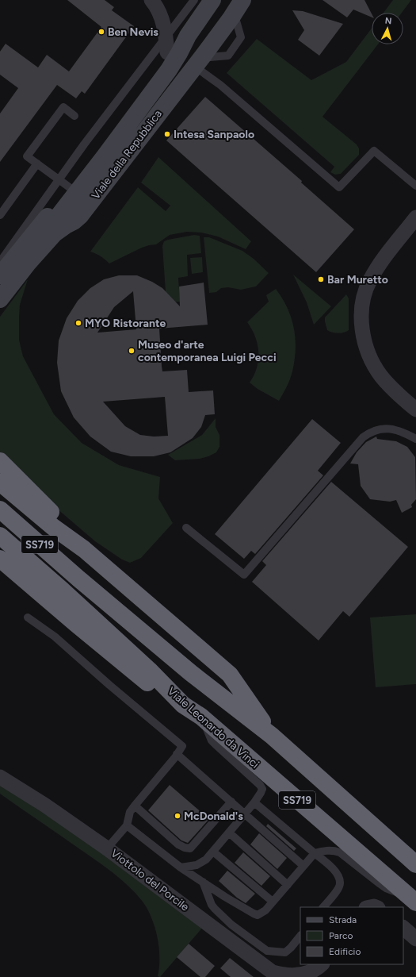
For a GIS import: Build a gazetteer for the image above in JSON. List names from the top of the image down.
{
  "streets": {
    "highway": ["SS719", "Viale Leonardo da Vinci"],
    "main road": ["Viale della Repubblica"],
    "street": ["Viottolo del Porcile"]
  },
  "places": [
    "Ben Nevis",
    "Intesa Sanpaolo",
    "Bar Muretto",
    "MYO Ristorante",
    "Museo d'arte contemporanea Luigi Pecci",
    "McDonald's"
  ],
  "legend": ["Strada", "Parco", "Edificio"],
  "north": "top"
}
